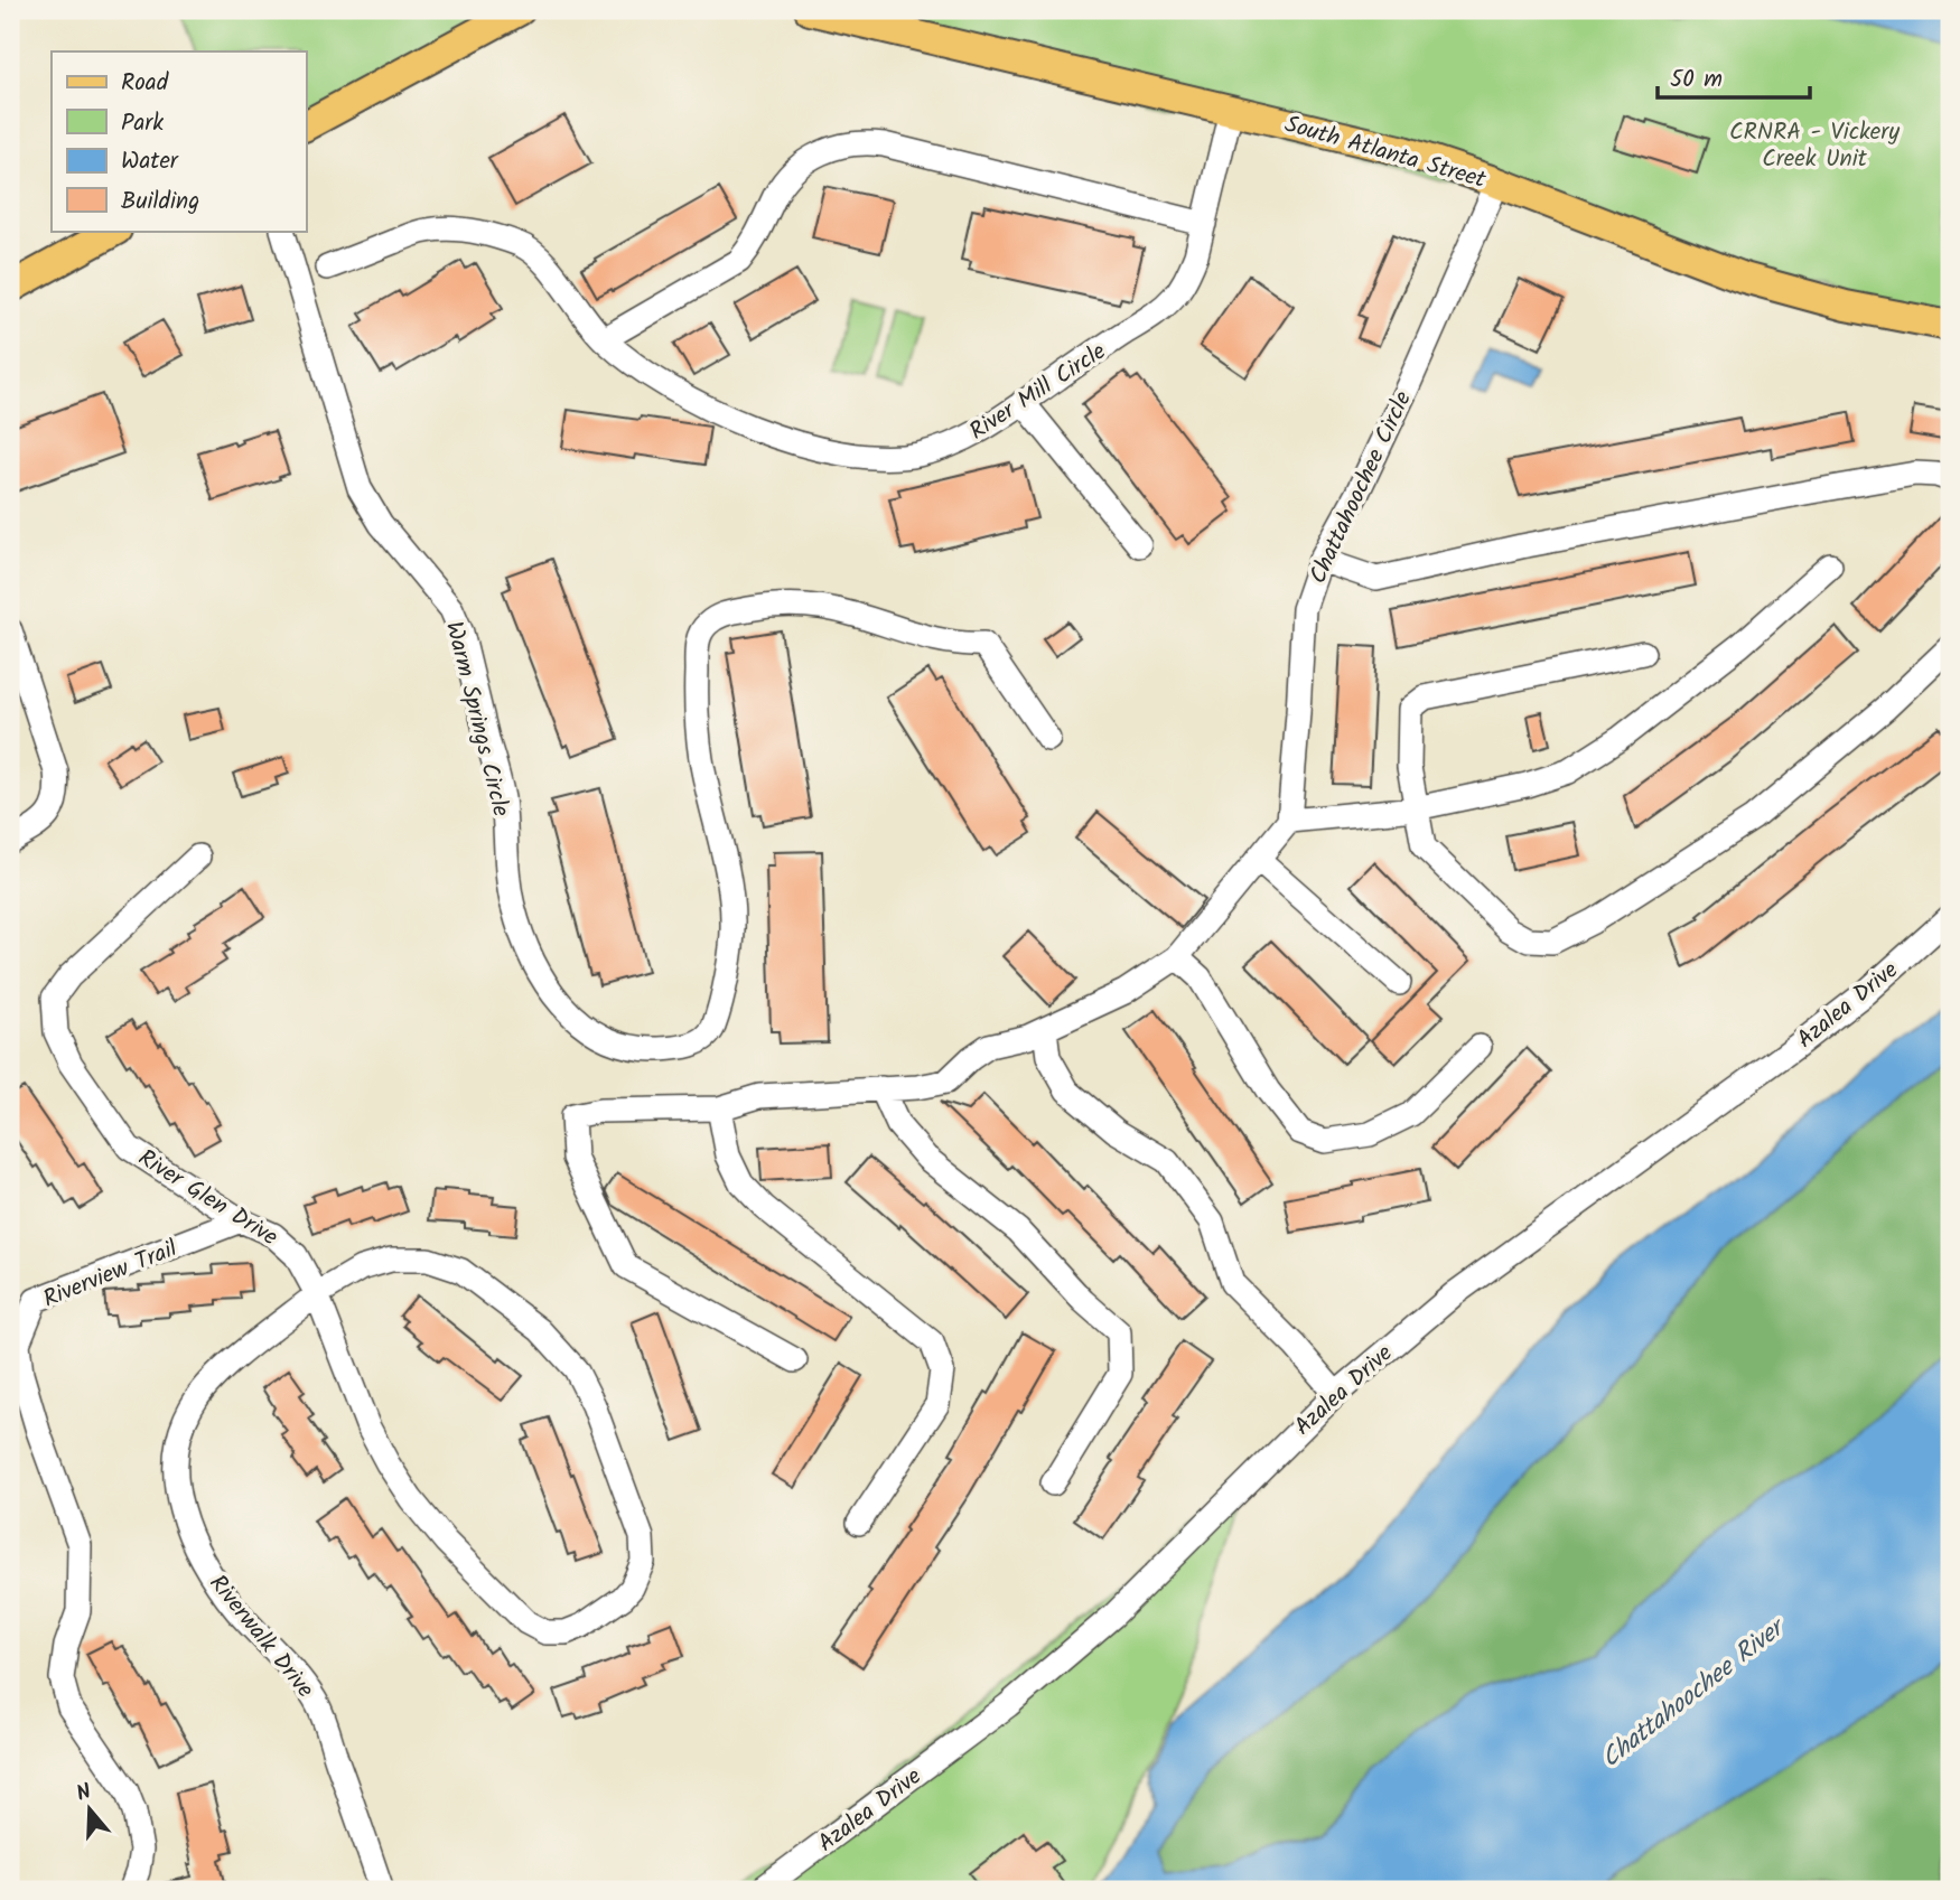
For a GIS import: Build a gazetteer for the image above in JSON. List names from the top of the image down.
{
  "streets": {
    "main road": ["South Atlanta Street"],
    "street": [
      "River Mill Circle",
      "Chattahoochee Circle",
      "Warm Springs Circle",
      "Azalea Drive",
      "River Glen Drive",
      "Riverview Trail",
      "Riverwalk Drive"
    ]
  },
  "crossings": [
    ["South Atlanta Street", "River Mill Circle"],
    ["South Atlanta Street", "Chattahoochee Circle"],
    ["River Glen Drive", "Riverview Trail"],
    ["River Glen Drive", "Riverwalk Drive"]
  ],
  "water": ["Chattahoochee River"],
  "parks": ["CRNRA - Vickery Creek Unit"],
  "legend": [
    "Road",
    "Park",
    "Water",
    "Building"
  ],
  "scale_bar": "50 m",
  "north": "top"
}
